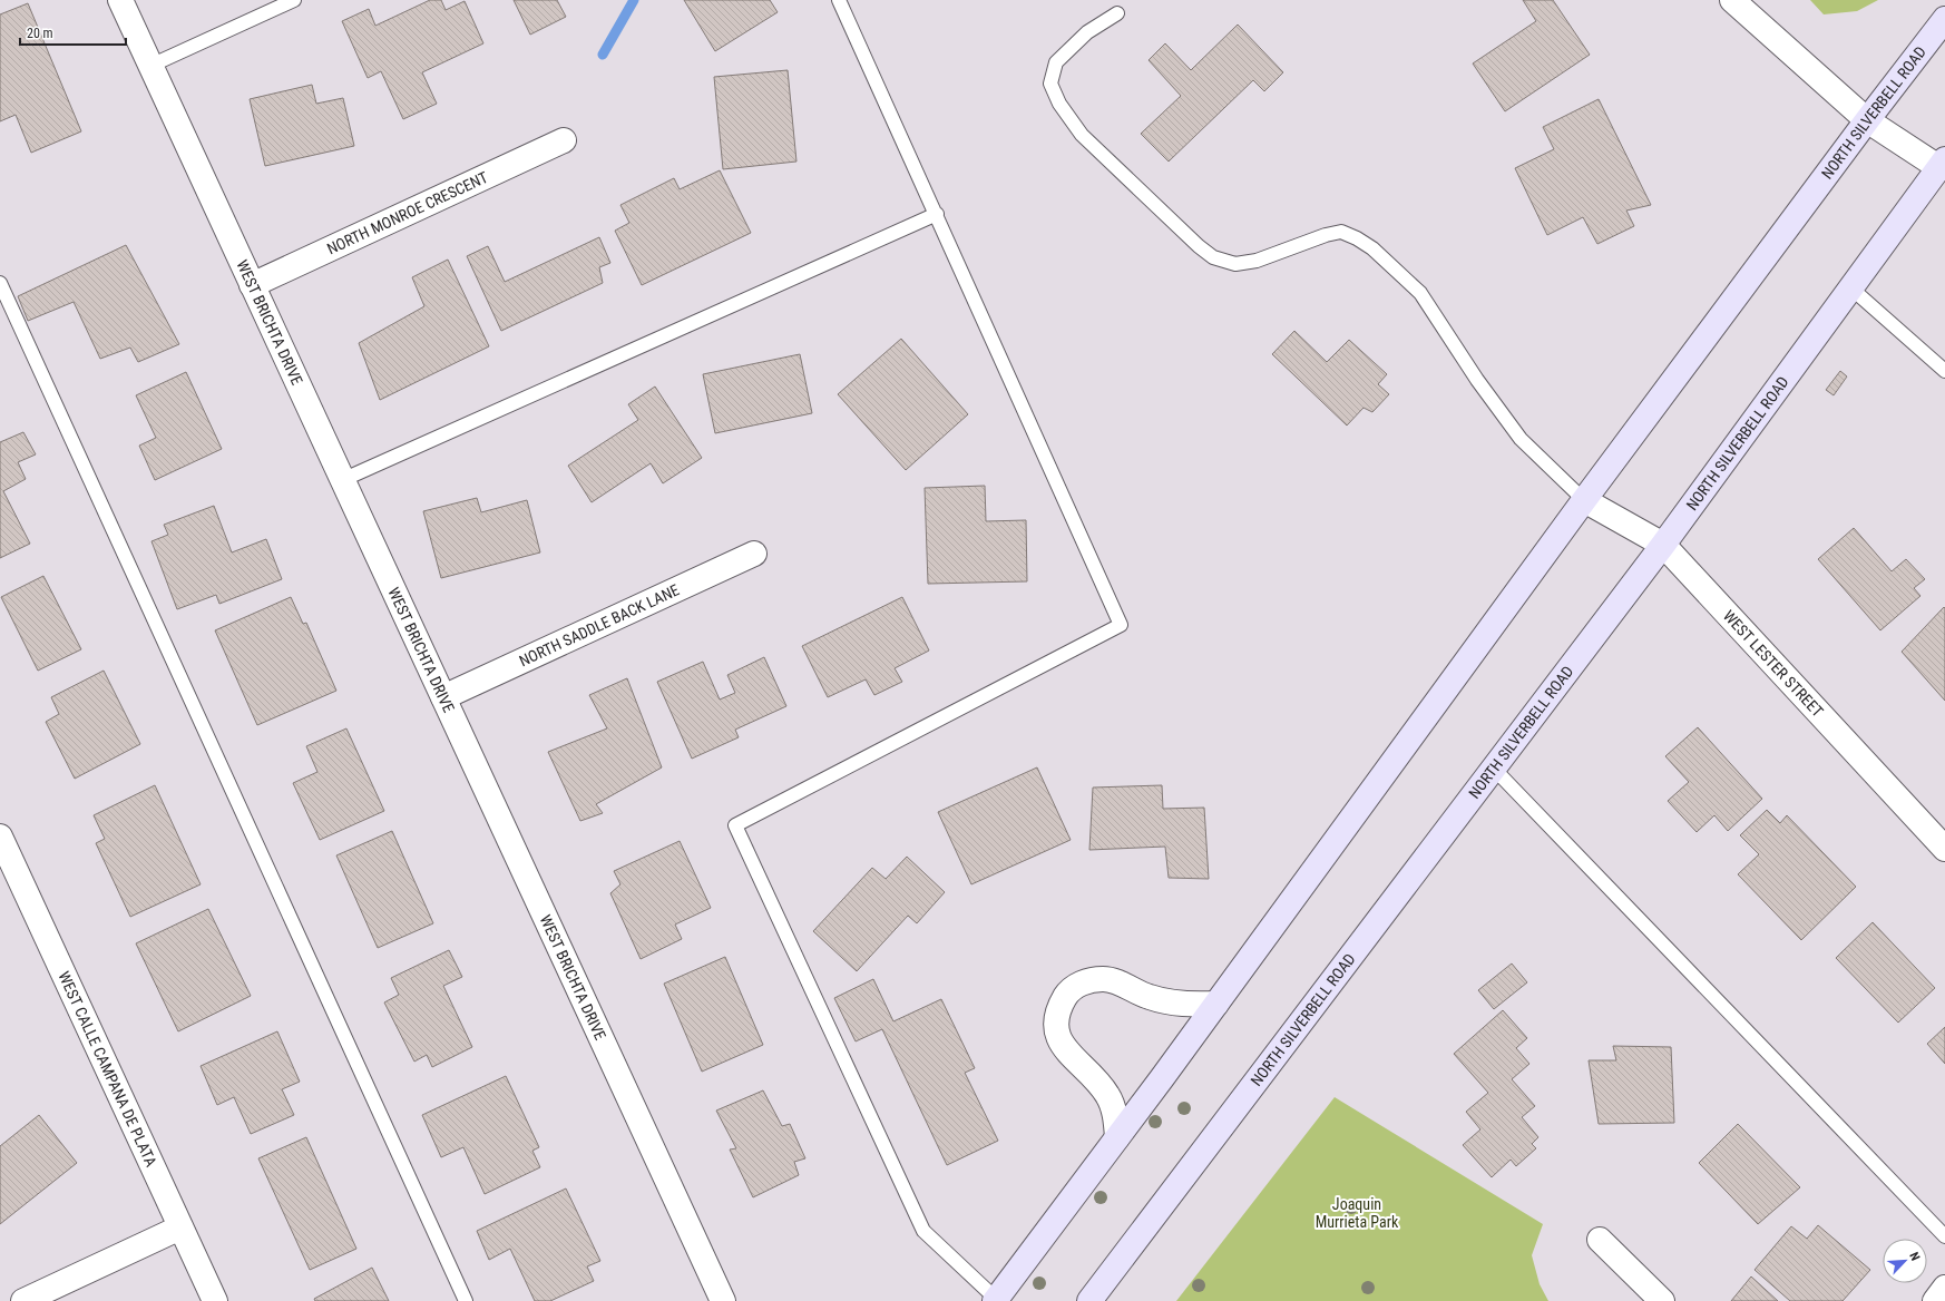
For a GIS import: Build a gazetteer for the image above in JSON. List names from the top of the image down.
{
  "streets": {
    "main road": ["NORTH SILVERBELL ROAD"],
    "street": [
      "NORTH MONROE CRESCENT",
      "WEST BRICHTA DRIVE",
      "NORTH SADDLE BACK LANE",
      "WEST LESTER STREET",
      "WEST CALLE CAMPANA DE PLATA"
    ]
  },
  "crossings": [
    ["NORTH SILVERBELL ROAD", "WEST LESTER STREET"],
    ["NORTH MONROE CRESCENT", "WEST BRICHTA DRIVE"],
    ["WEST BRICHTA DRIVE", "NORTH SADDLE BACK LANE"]
  ],
  "parks": ["Joaquin Murrieta Park"],
  "scale_bar": "20 m",
  "north": "top right"
}
